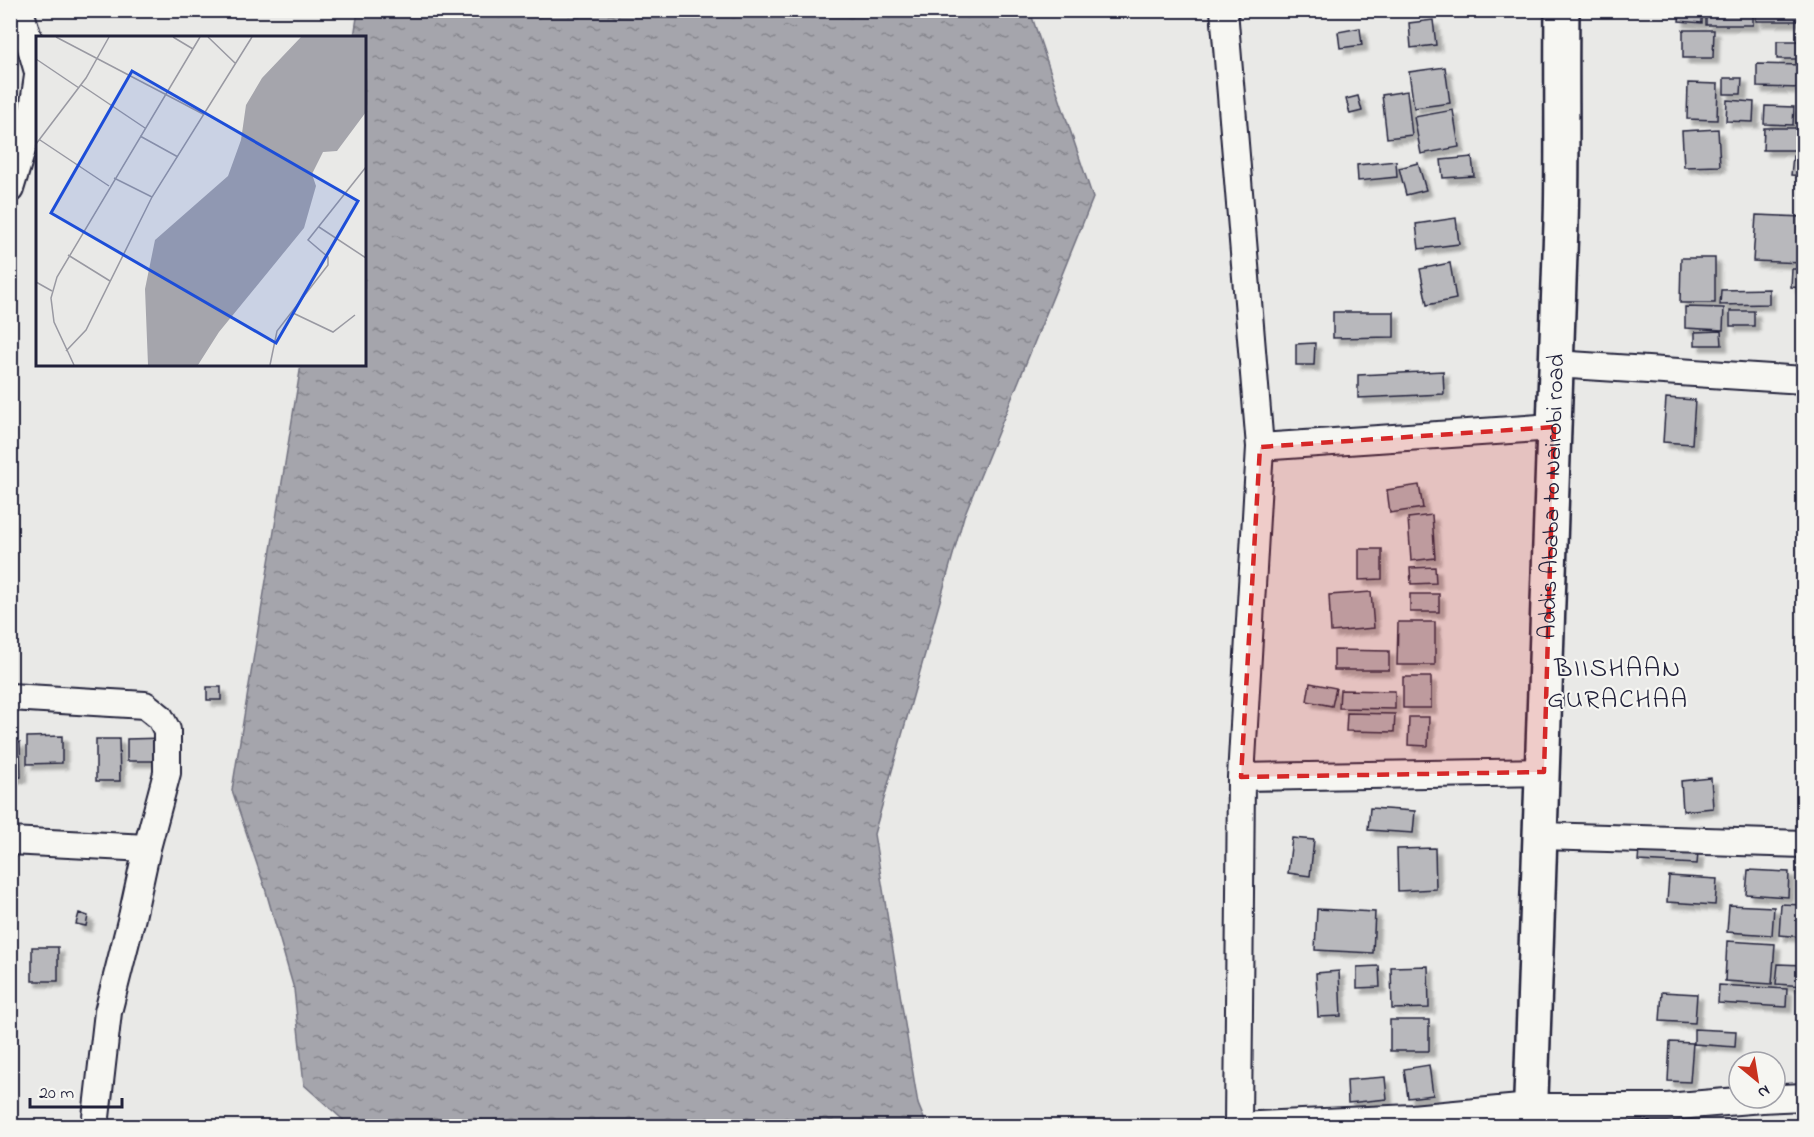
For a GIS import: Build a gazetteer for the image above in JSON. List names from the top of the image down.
{
  "streets": {
    "highway": ["Addis Ababa to Nairobi road"]
  },
  "districts": ["BIISHAAN GURACHAA"],
  "scale_bar": "20 m",
  "north": "bottom right"
}
